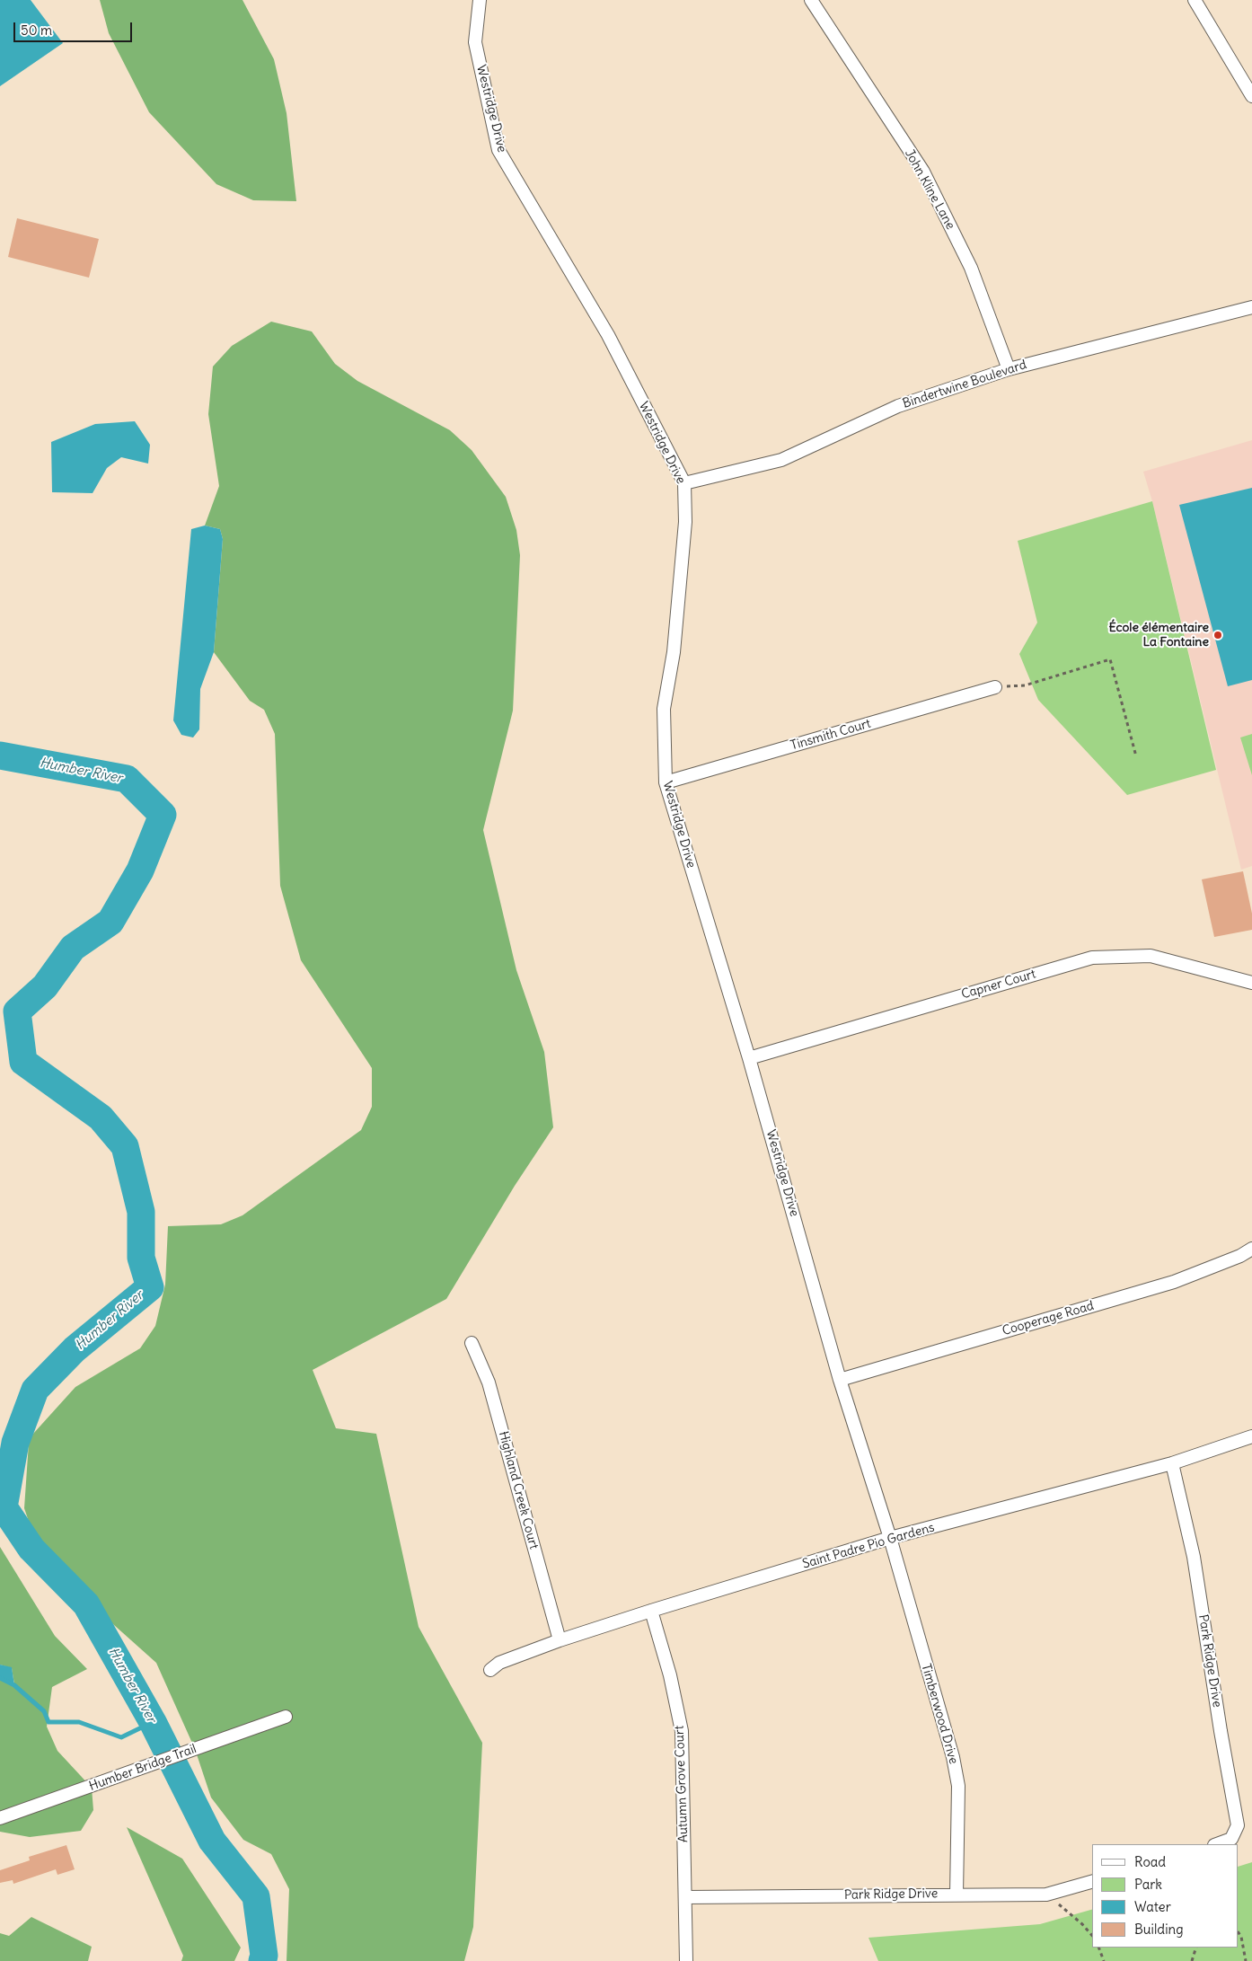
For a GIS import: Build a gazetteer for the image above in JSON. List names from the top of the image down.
{
  "streets": {
    "street": [
      "Westridge Drive",
      "John Kline Lane",
      "Bindertwine Boulevard",
      "Tinsmith Court",
      "Capner Court",
      "Cooperage Road",
      "Highland Creek Court",
      "Saint Padre Pio Gardens",
      "Park Ridge Drive",
      "Timberwood Drive",
      "Humber Bridge Trail",
      "Autumn Grove Court"
    ]
  },
  "crossings": [
    ["Westridge Drive", "Bindertwine Boulevard"],
    ["Westridge Drive", "Tinsmith Court"],
    ["Westridge Drive", "Capner Court"],
    ["Westridge Drive", "Cooperage Road"],
    ["Westridge Drive", "Saint Padre Pio Gardens"],
    ["Westridge Drive", "Timberwood Drive"],
    ["John Kline Lane", "Bindertwine Boulevard"],
    ["Highland Creek Court", "Saint Padre Pio Gardens"],
    ["Saint Padre Pio Gardens", "Park Ridge Drive"],
    ["Saint Padre Pio Gardens", "Timberwood Drive"],
    ["Saint Padre Pio Gardens", "Autumn Grove Court"],
    ["Park Ridge Drive", "Timberwood Drive"],
    ["Park Ridge Drive", "Autumn Grove Court"]
  ],
  "water": ["Humber River"],
  "places": ["École élémentaire La Fontaine"],
  "legend": [
    "Road",
    "Park",
    "Water",
    "Building"
  ],
  "scale_bar": "50 m"
}
